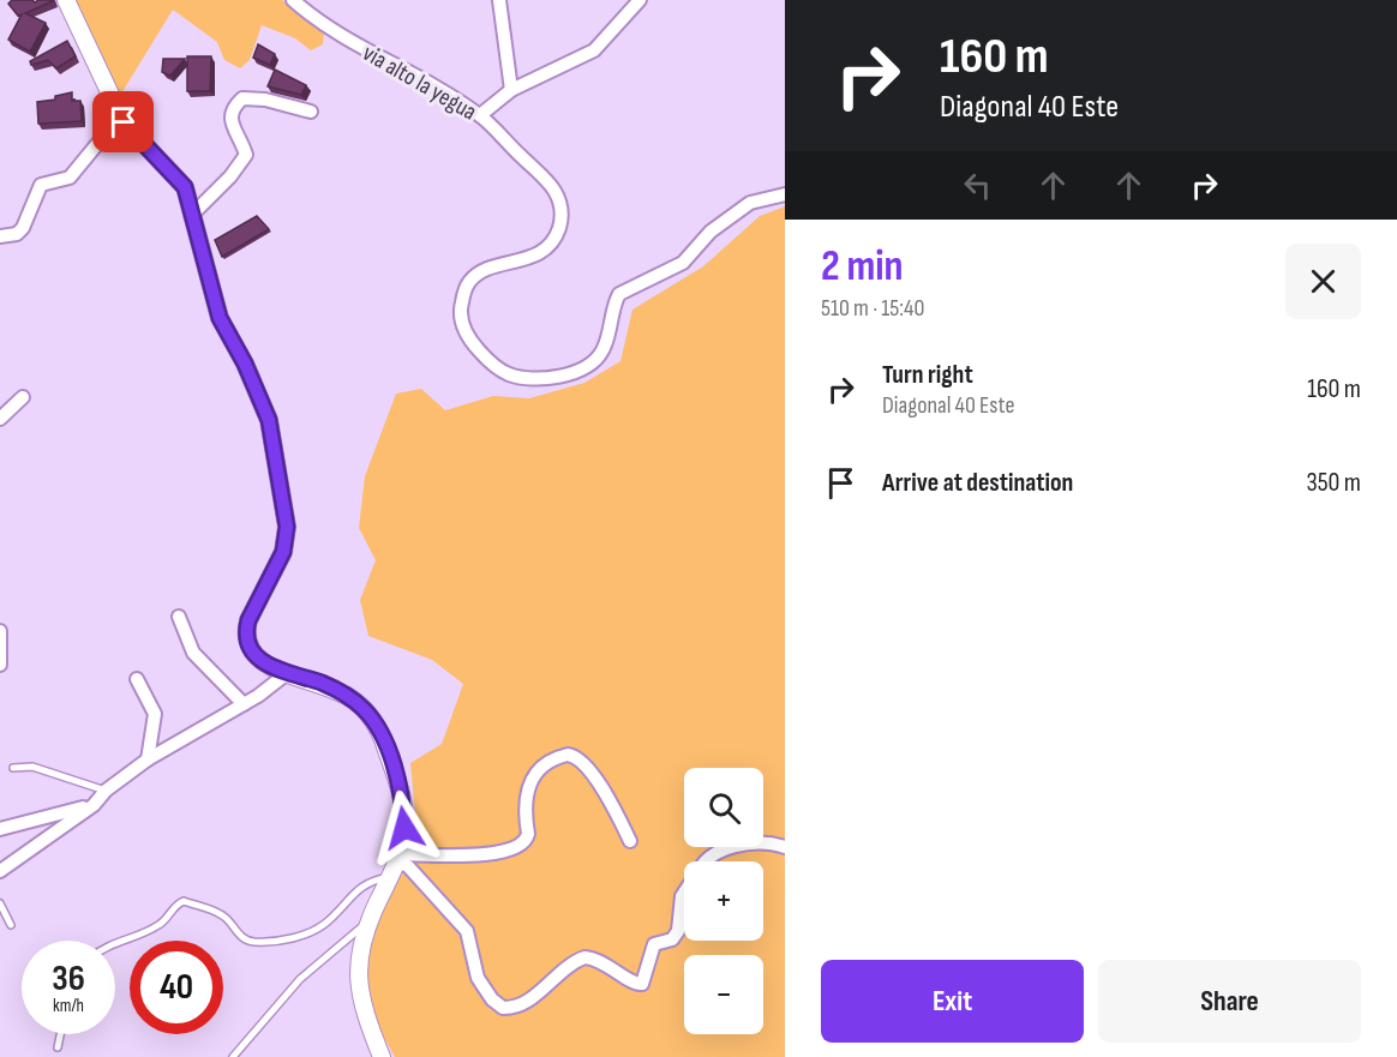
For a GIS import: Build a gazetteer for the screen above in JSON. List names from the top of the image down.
{
  "streets": {
    "street": ["via alto la yegua"]
  },
  "page": {
    "turn": ["160 m", "Diagonal 40 Este"],
    "heading": ["2 min", "510 m · 15:40"],
    "list": [
      {
        "name": "Turn right",
        "note": "Diagonal 40 Este",
        "value": "160 m"
      },
      {
        "name": "Arrive at destination",
        "value": "350 m"
      }
    ],
    "map_buttons": ["+", "−"],
    "speed": "36 km/h",
    "limit": "40",
    "buttons": ["Exit", "Share"]
  }
}
